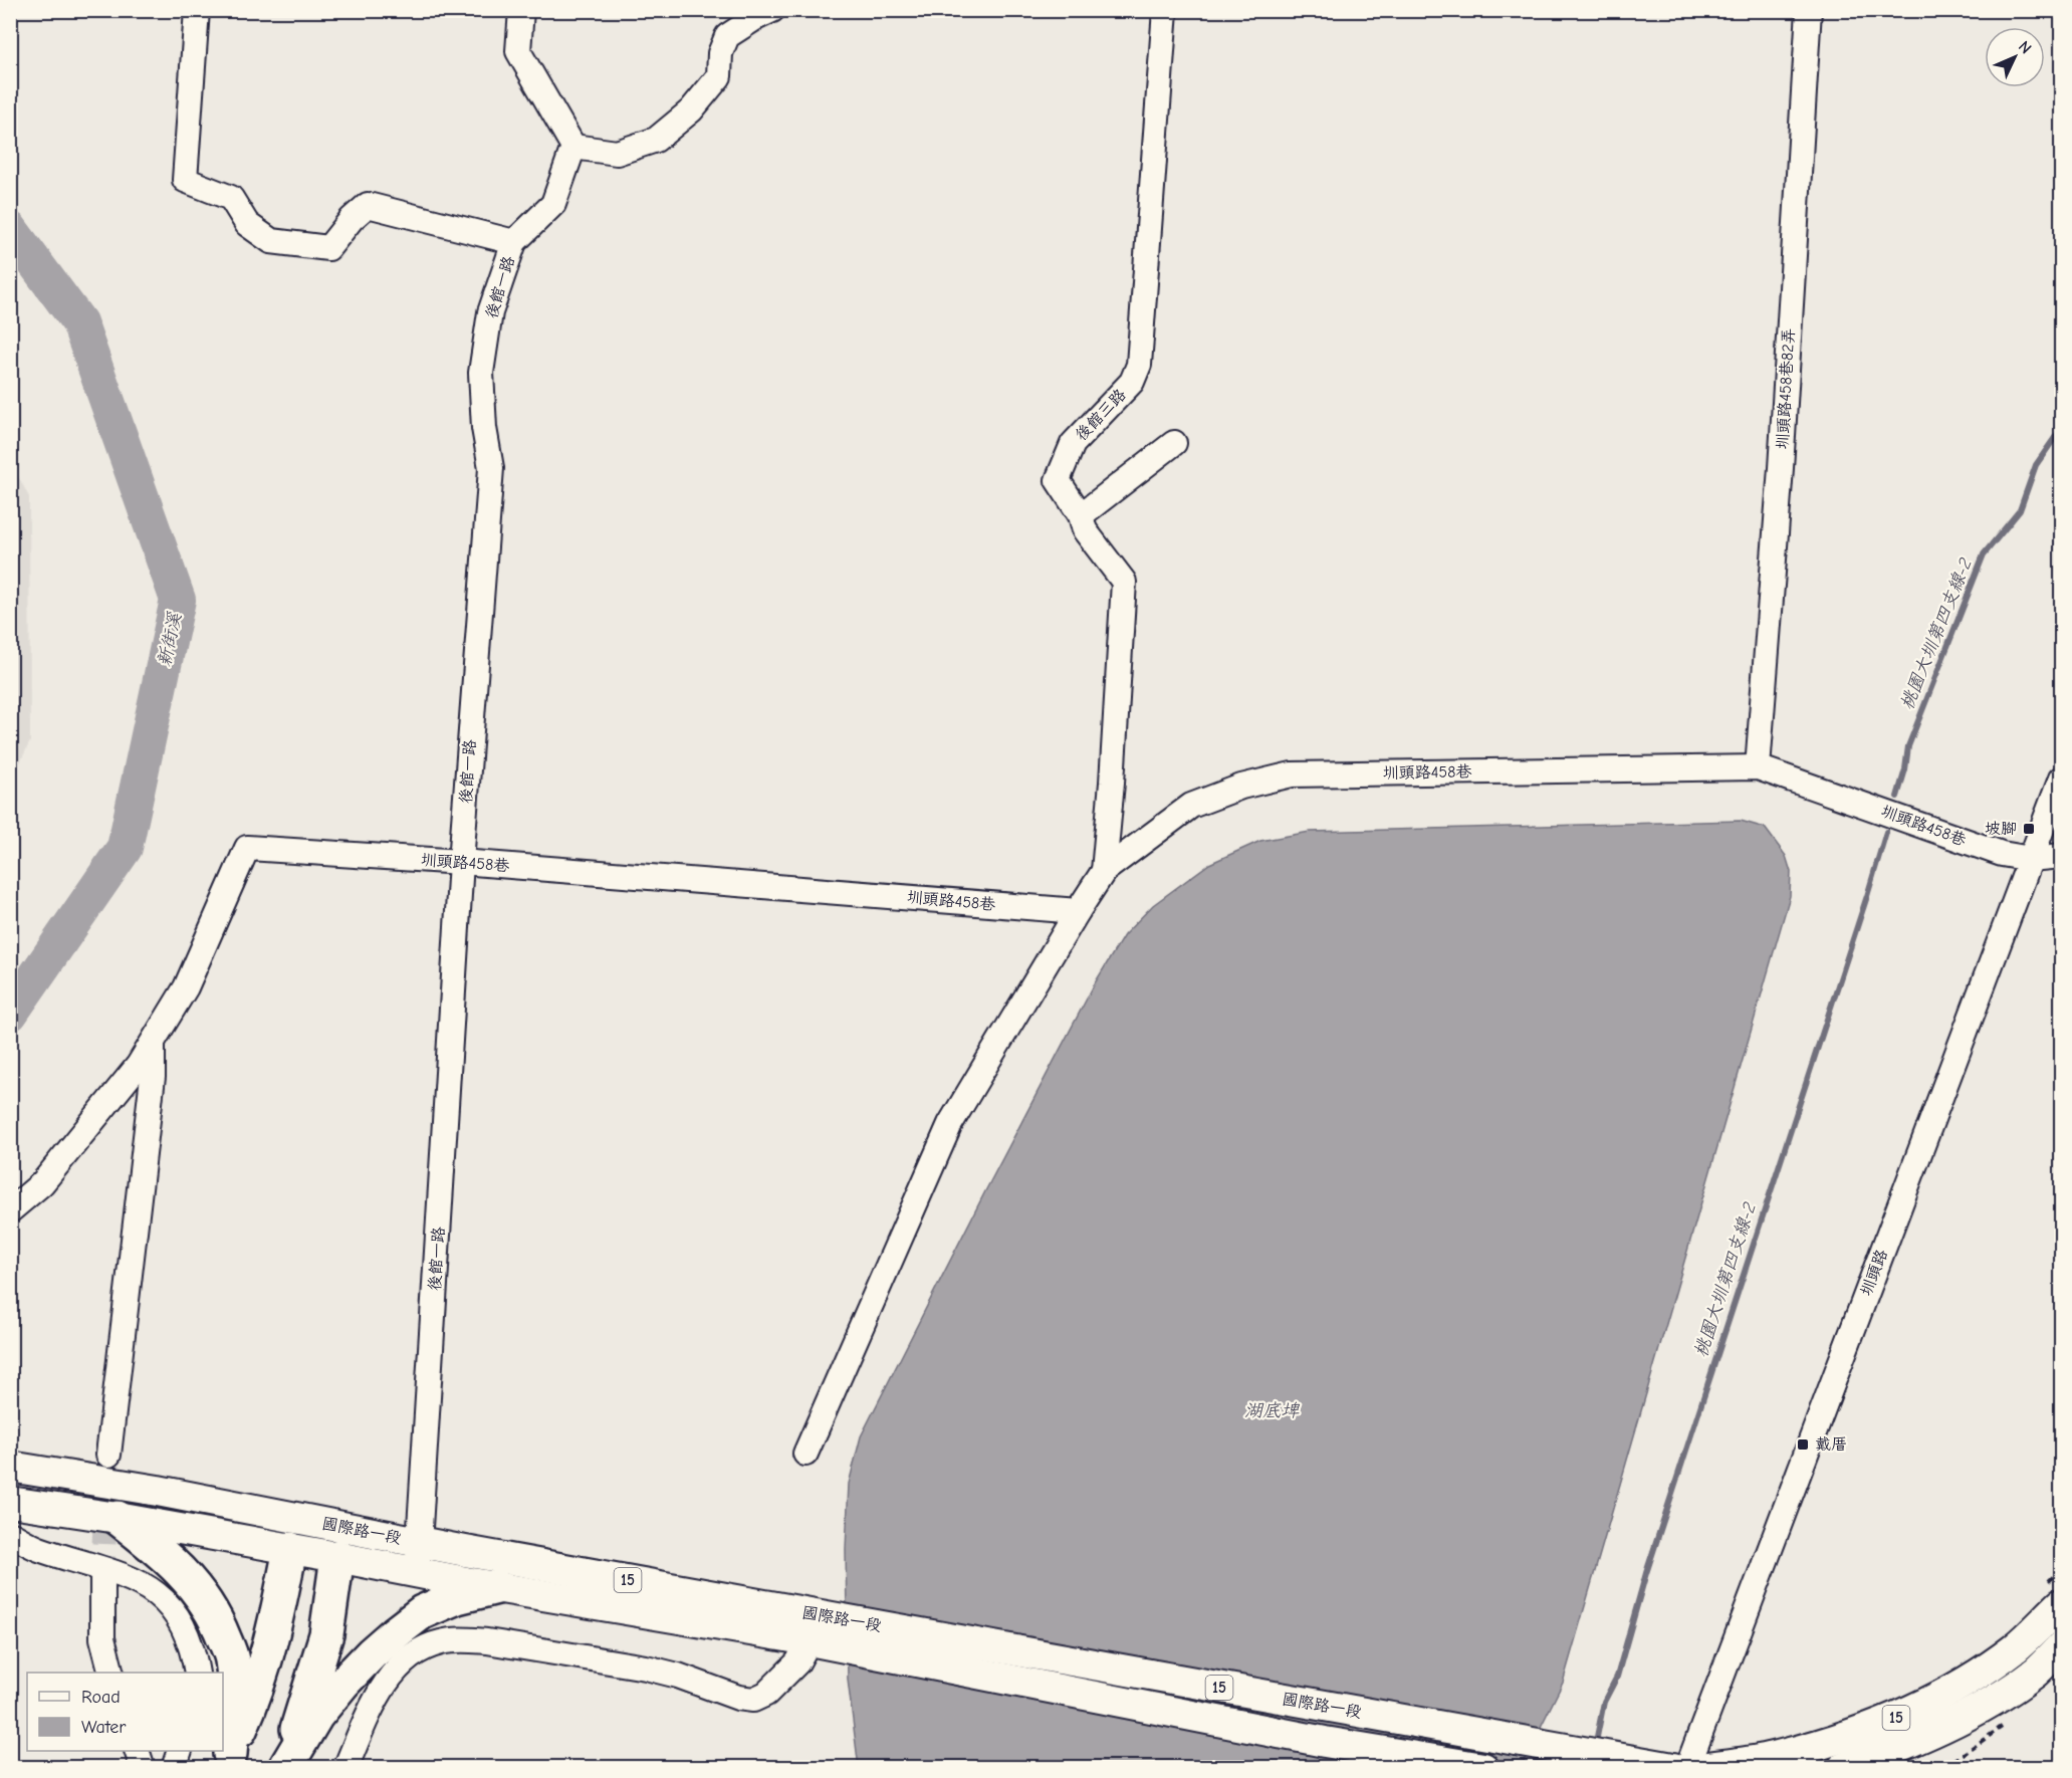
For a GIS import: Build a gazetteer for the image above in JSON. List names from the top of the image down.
{
  "streets": {
    "main road": ["國際路一段", "15"],
    "street": [
      "後館一路",
      "圳頭路458巷82弄",
      "後館三路",
      "圳頭路458巷",
      "圳頭路"
    ]
  },
  "crossings": [
    ["後館一路", "圳頭路458巷"],
    ["後館一路", "國際路一段"],
    ["圳頭路458巷82弄", "圳頭路458巷"],
    ["後館三路", "圳頭路458巷"],
    ["圳頭路458巷", "圳頭路"]
  ],
  "water": ["桃園大圳第四支線-2", "新街溪", "湖底埤"],
  "places": {
    "transit": ["坡腳", "戴厝"]
  },
  "legend": ["Road", "Water"],
  "north": "top right"
}
